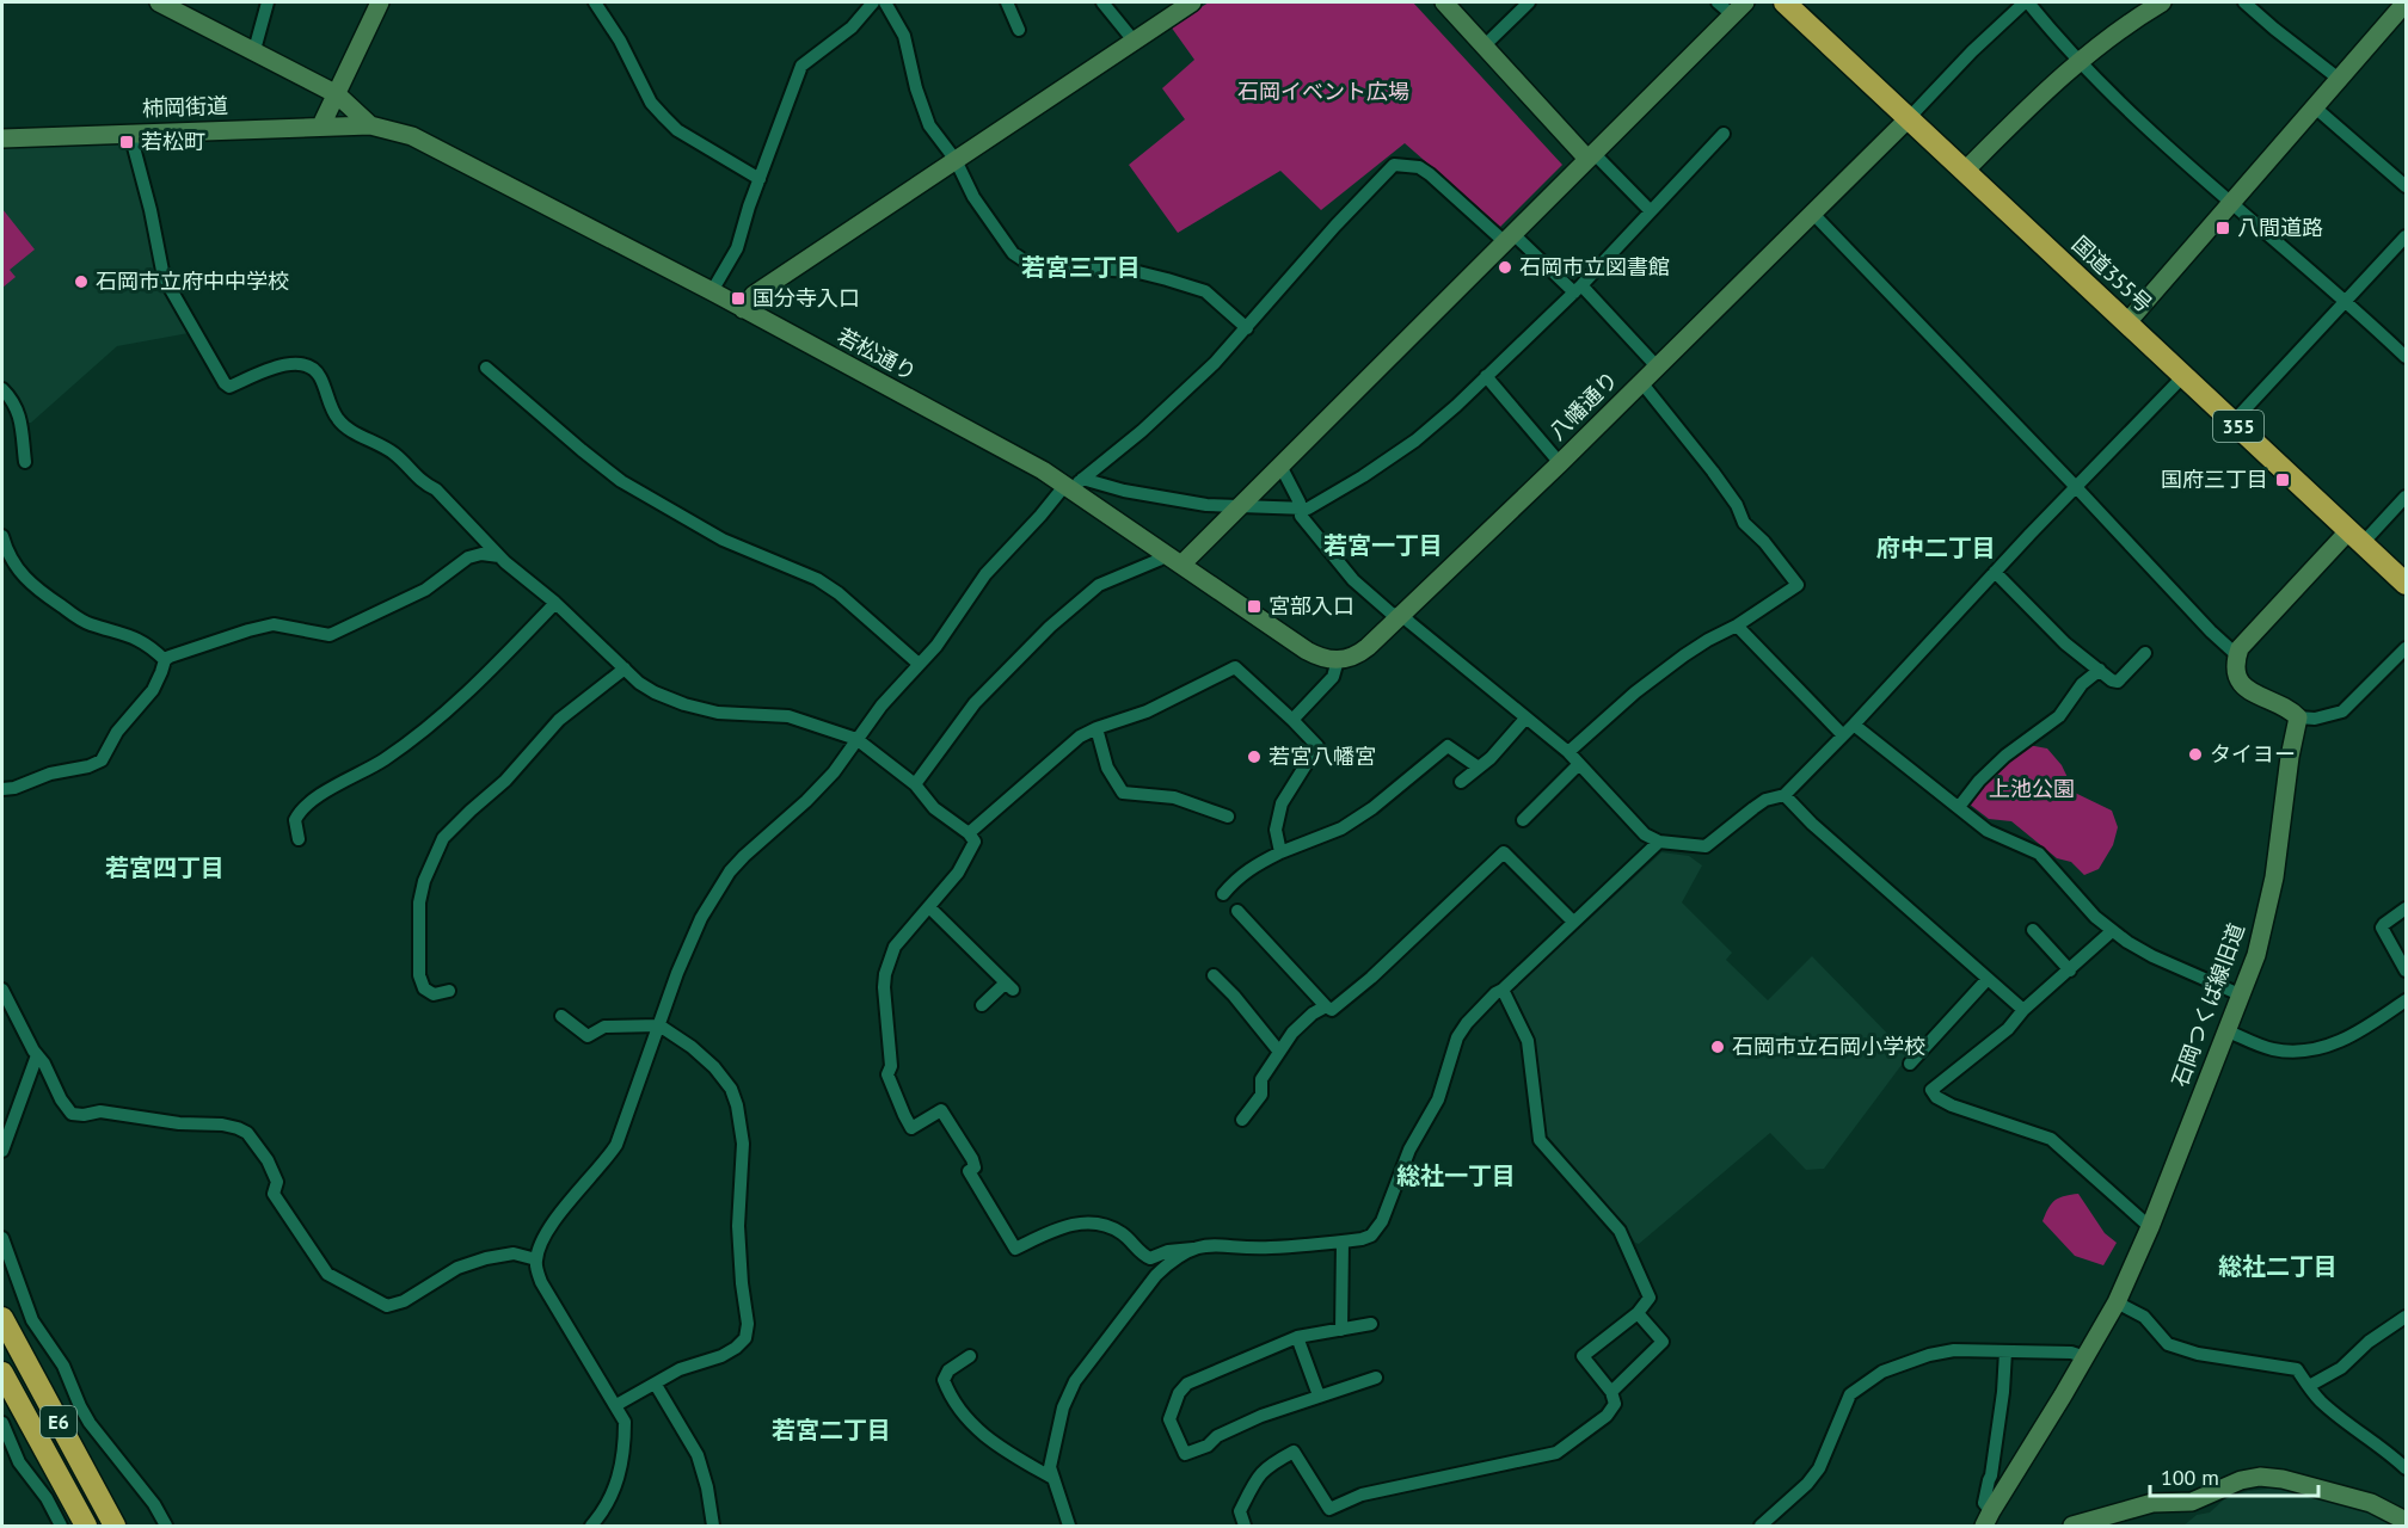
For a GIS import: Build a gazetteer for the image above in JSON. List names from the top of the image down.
{
  "streets": {
    "highway": ["国道355号", "355", "E6"],
    "street": [
      "柿岡街道",
      "若松通り",
      "八幡通り",
      "石岡つくば線旧道"
    ]
  },
  "crossings": [
    ["柿岡街道", "若松通り"],
    ["国道355号", "八幡通り"],
    ["若松通り", "八幡通り"]
  ],
  "districts": [
    "若宮三丁目",
    "若宮一丁目",
    "府中二丁目",
    "若宮四丁目",
    "総社一丁目",
    "総社二丁目",
    "若宮二丁目"
  ],
  "parks": ["石岡イベント広場", "上池公園"],
  "places": {
    "transit": [
      "若松町",
      "八間道路",
      "国分寺入口",
      "国府三丁目",
      "宮部入口"
    ],
    "other": [
      "石岡市立図書館",
      "石岡市立府中中学校",
      "タイヨー",
      "若宮八幡宮",
      "石岡市立石岡小学校"
    ]
  },
  "scale_bar": "100 m"
}
